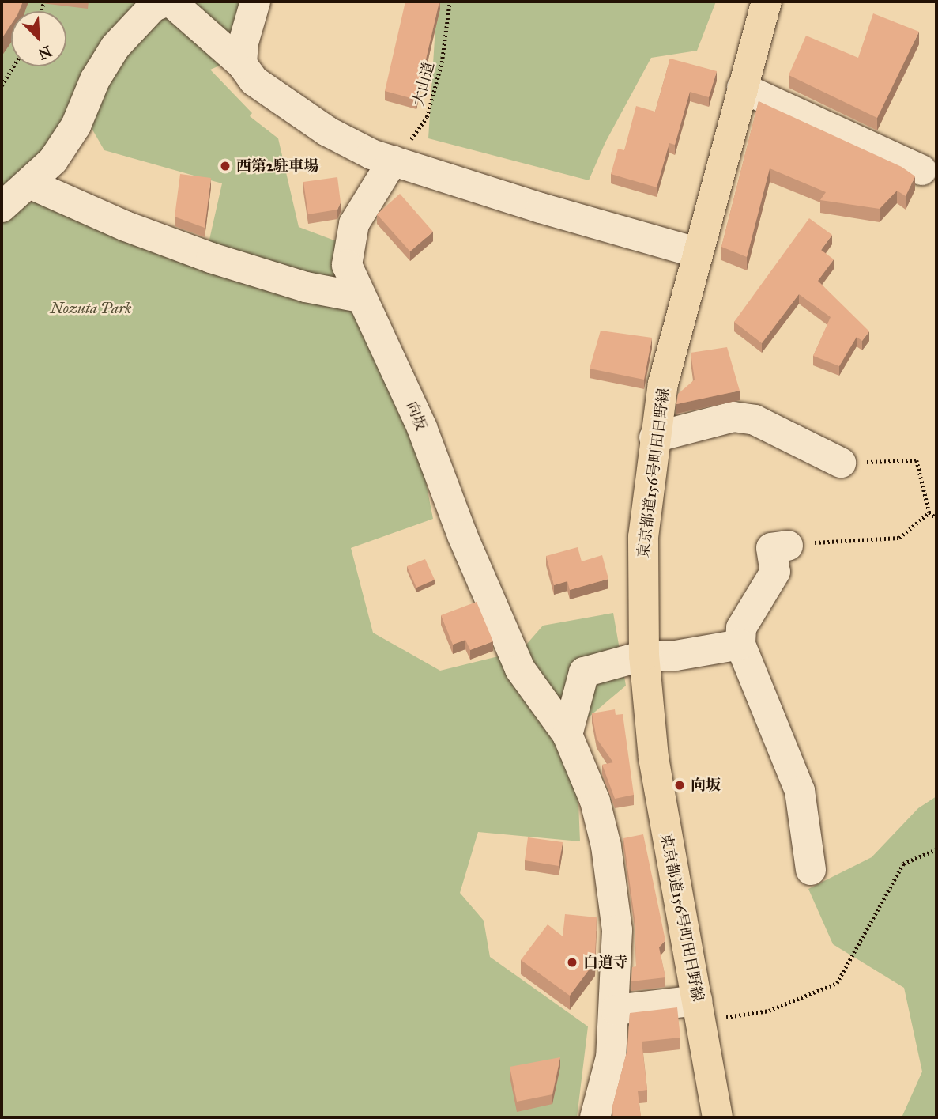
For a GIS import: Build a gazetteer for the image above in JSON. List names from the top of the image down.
{
  "streets": {
    "main road": ["東京都道156号町田日野線"],
    "street": ["向坂"],
    "path": ["大山道"]
  },
  "crossings": [
    ["大山道", "向坂"]
  ],
  "parks": ["Nozuta Park"],
  "places": ["西第2駐車場", "向坂", "白道寺"],
  "north": "bottom right"
}
